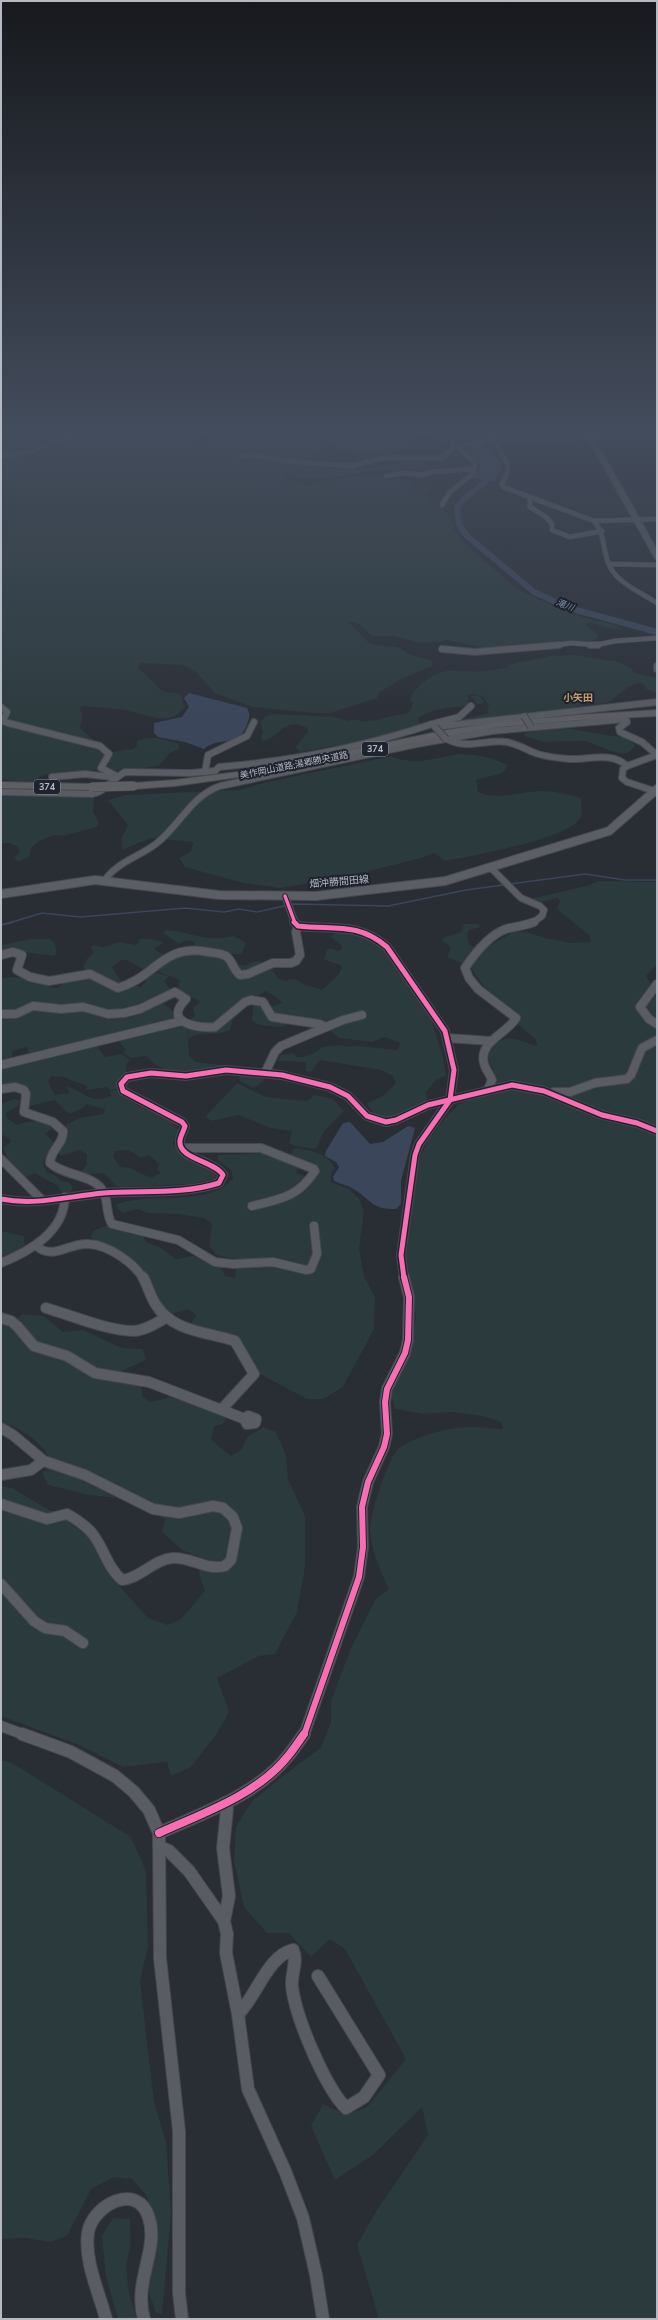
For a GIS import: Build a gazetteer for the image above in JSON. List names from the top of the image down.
{
  "streets": {
    "highway": ["374", "美作岡山道路;湯郷勝央道路"],
    "main road": ["畑沖勝間田線"]
  },
  "districts": ["小矢田"],
  "water": ["滝川"]
}
